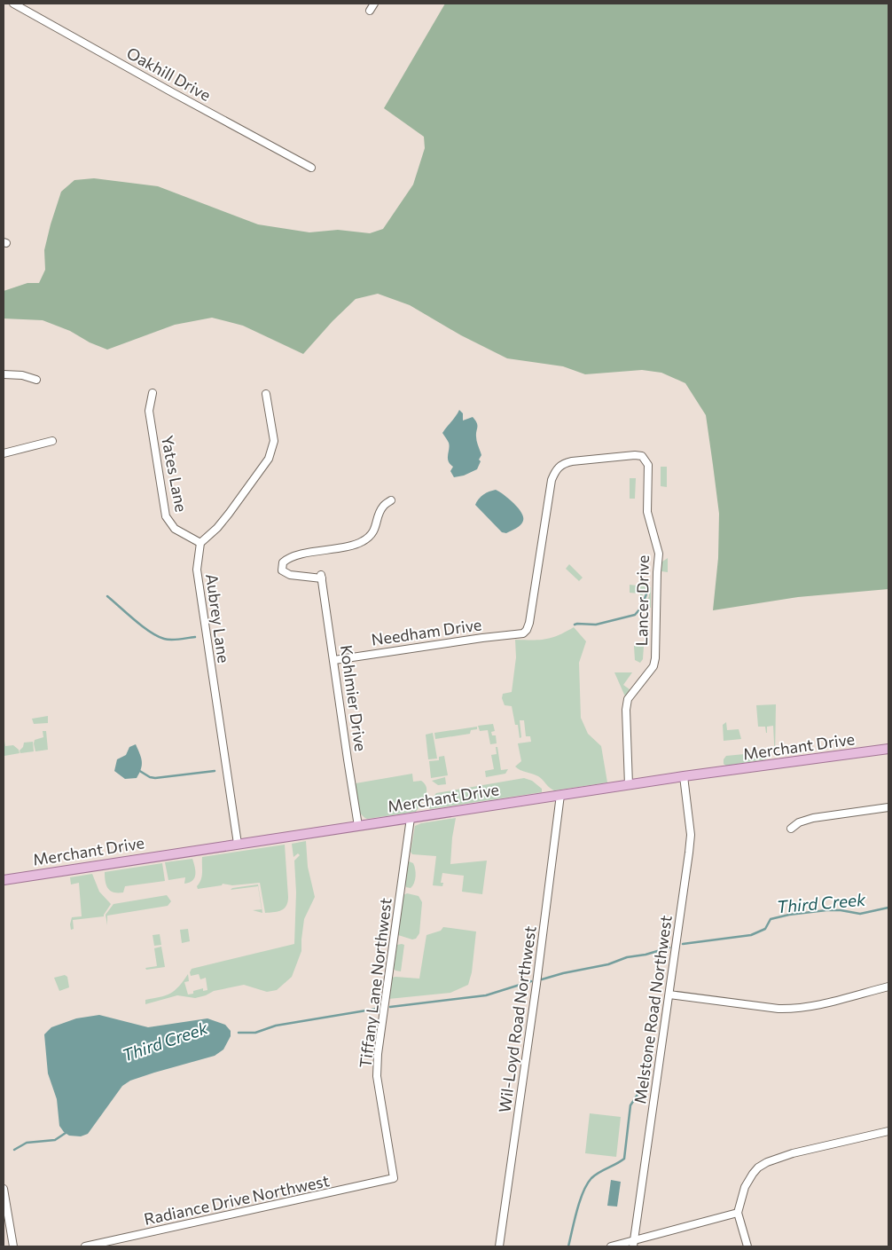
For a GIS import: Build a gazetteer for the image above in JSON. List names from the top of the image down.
{
  "streets": {
    "main road": ["Merchant Drive"],
    "street": [
      "Oakhill Drive",
      "Yates Lane",
      "Lancer Drive",
      "Aubrey Lane",
      "Needham Drive",
      "Kohlmier Drive",
      "Tiffany Lane Northwest",
      "Melstone Road Northwest",
      "Wil-Loyd Road Northwest",
      "Radiance Drive Northwest"
    ]
  },
  "crossings": [
    ["Yates Lane", "Aubrey Lane"],
    ["Lancer Drive", "Needham Drive"],
    ["Lancer Drive", "Merchant Drive"],
    ["Aubrey Lane", "Merchant Drive"],
    ["Needham Drive", "Kohlmier Drive"],
    ["Kohlmier Drive", "Merchant Drive"],
    ["Merchant Drive", "Tiffany Lane Northwest"],
    ["Merchant Drive", "Melstone Road Northwest"],
    ["Merchant Drive", "Wil-Loyd Road Northwest"],
    ["Tiffany Lane Northwest", "Radiance Drive Northwest"]
  ],
  "water": ["Third Creek"]
}
